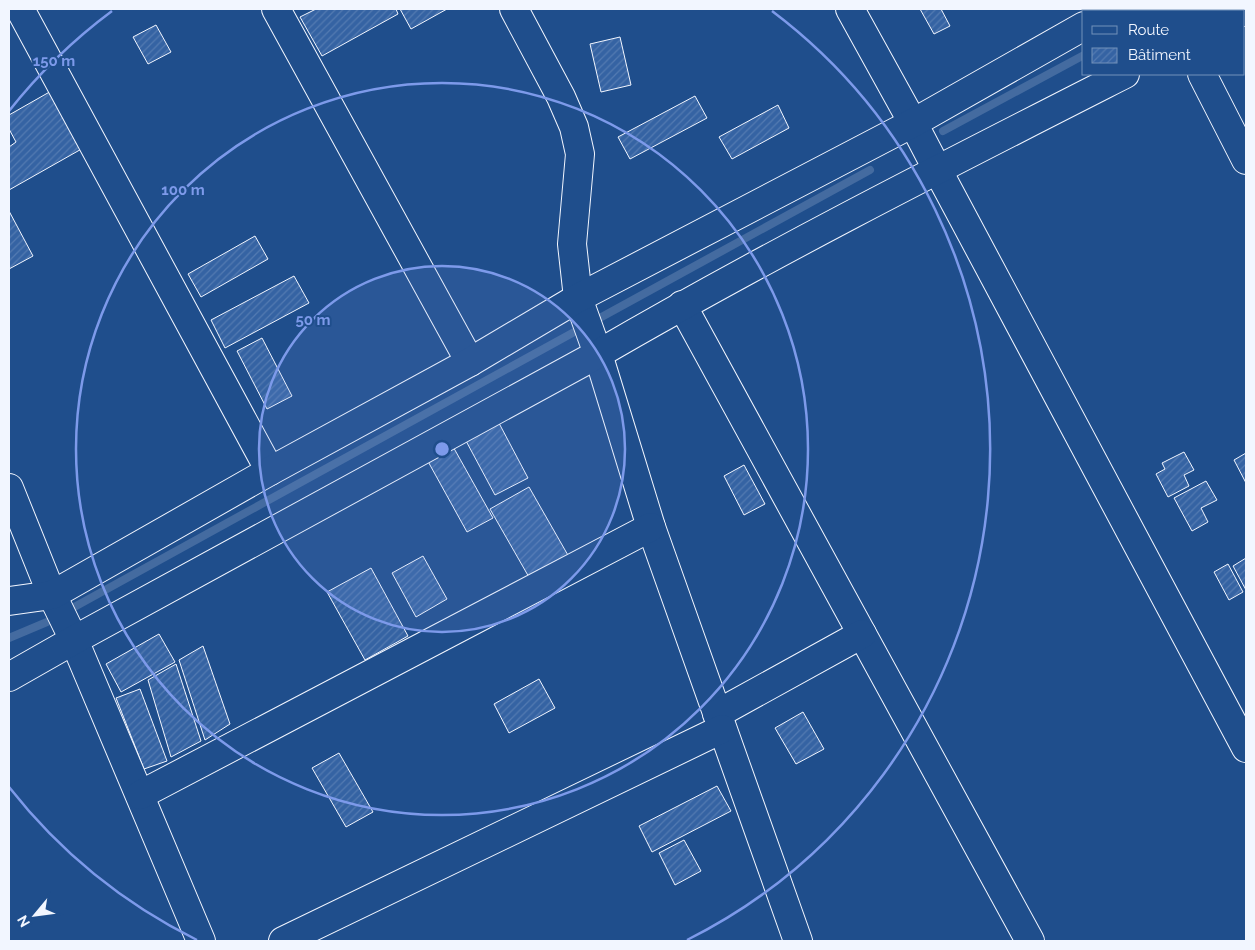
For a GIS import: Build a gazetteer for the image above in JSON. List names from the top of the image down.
{
  "legend": ["Route", "Bâtiment"],
  "north": "bottom left",
  "rings": ["150 m", "100 m", "50 m"]
}
